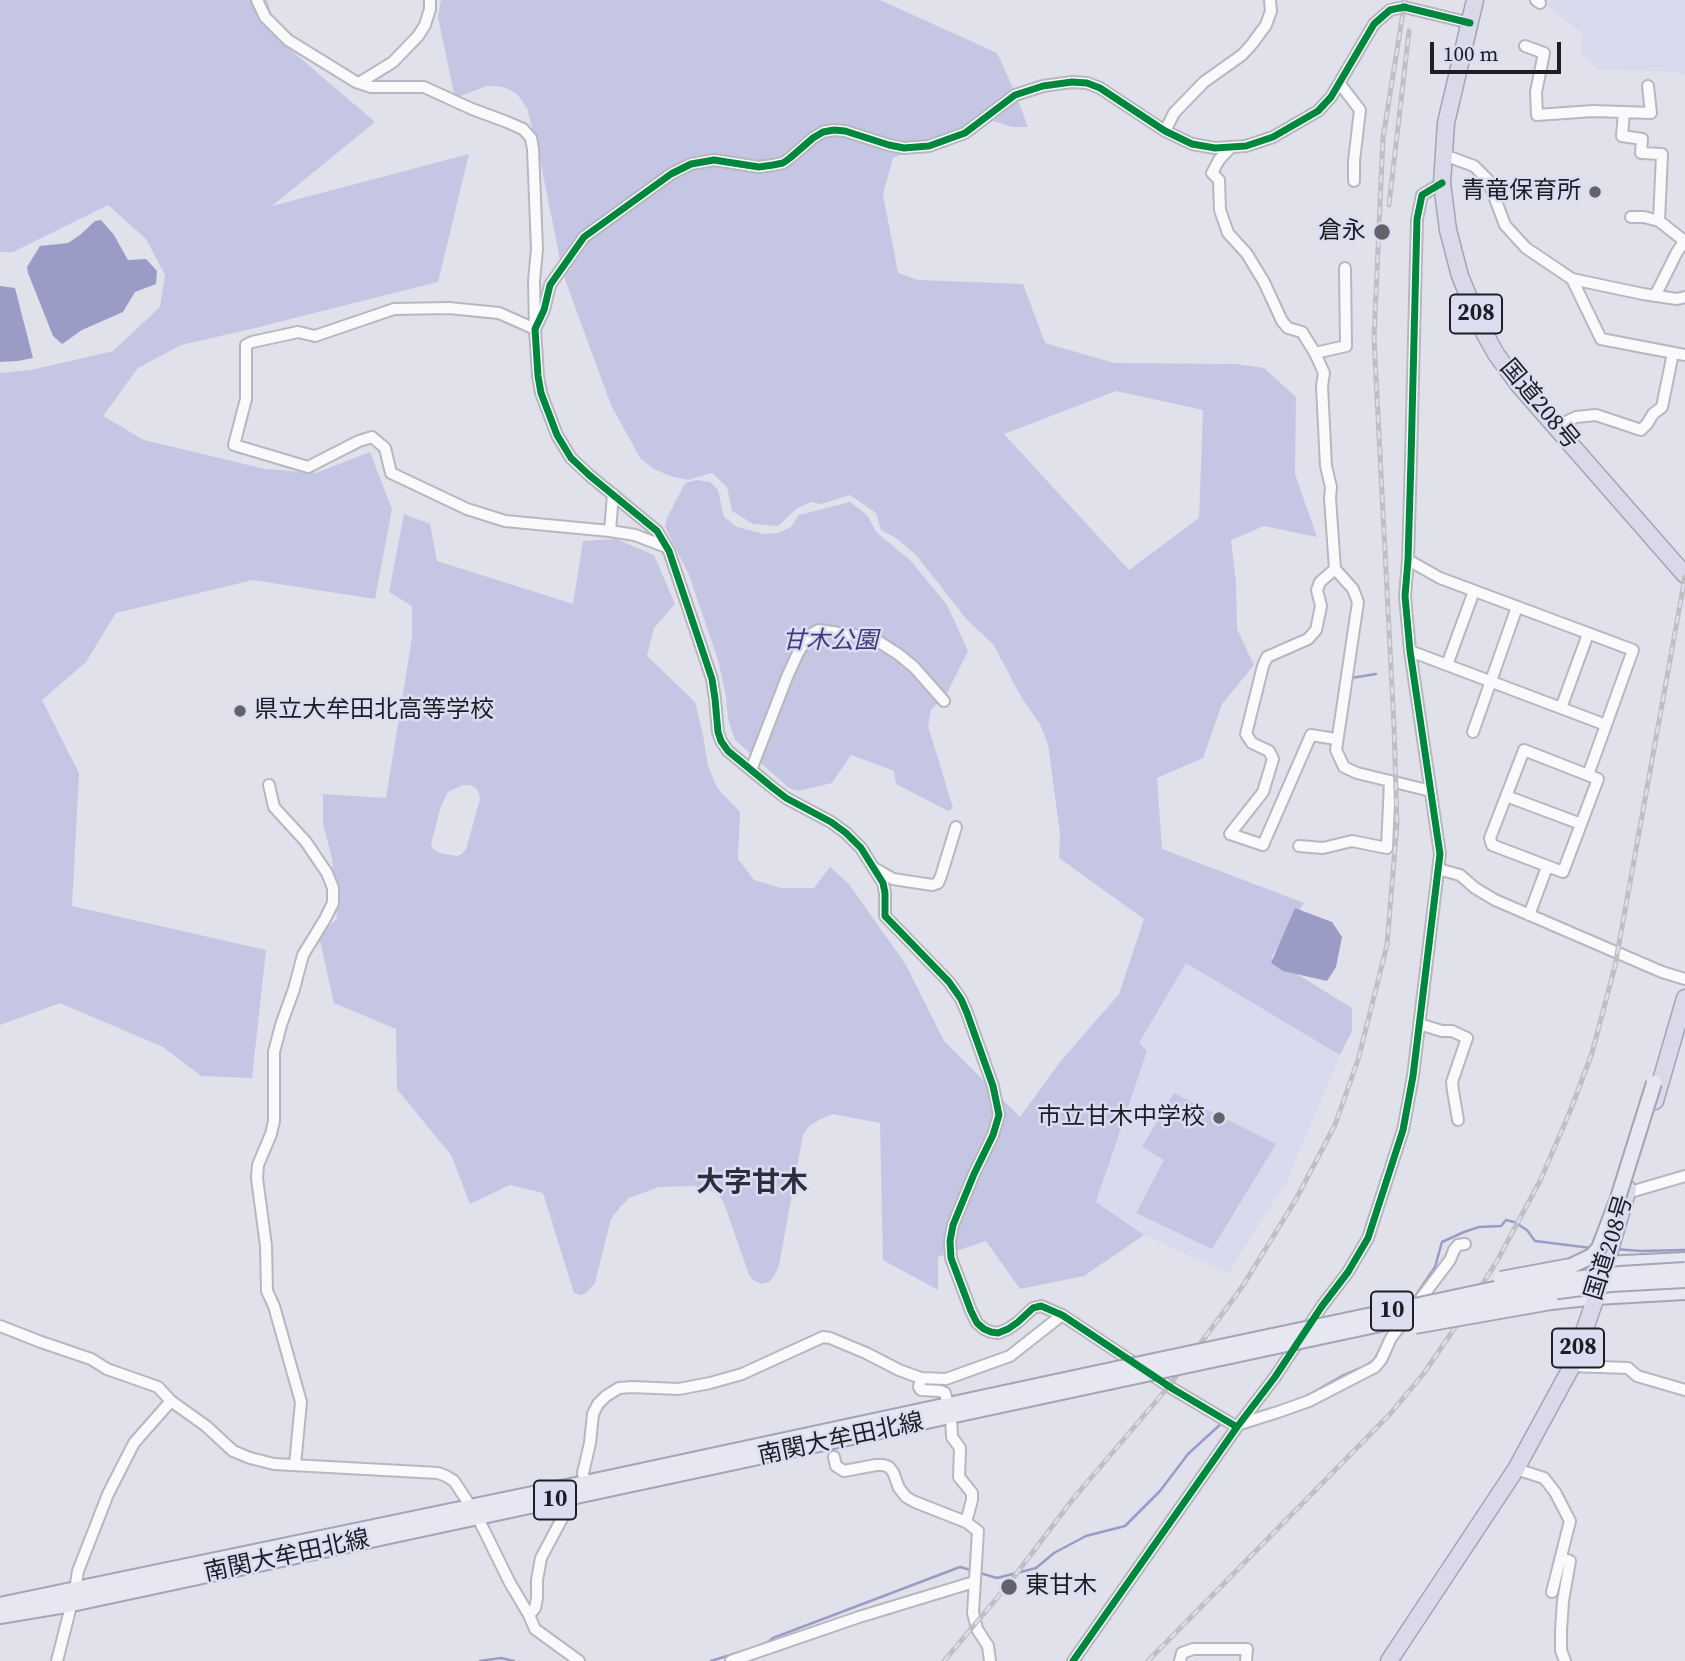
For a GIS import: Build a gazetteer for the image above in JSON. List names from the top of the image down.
{
  "streets": {
    "highway": ["208", "国道208号"],
    "main road": ["10", "南関大牟田北線"]
  },
  "districts": ["大字甘木"],
  "parks": ["甘木公園"],
  "places": [
    "青竜保育所",
    "倉永",
    "県立大牟田北高等学校",
    "市立甘木中学校",
    "東甘木"
  ],
  "scale_bar": "100 m"
}
